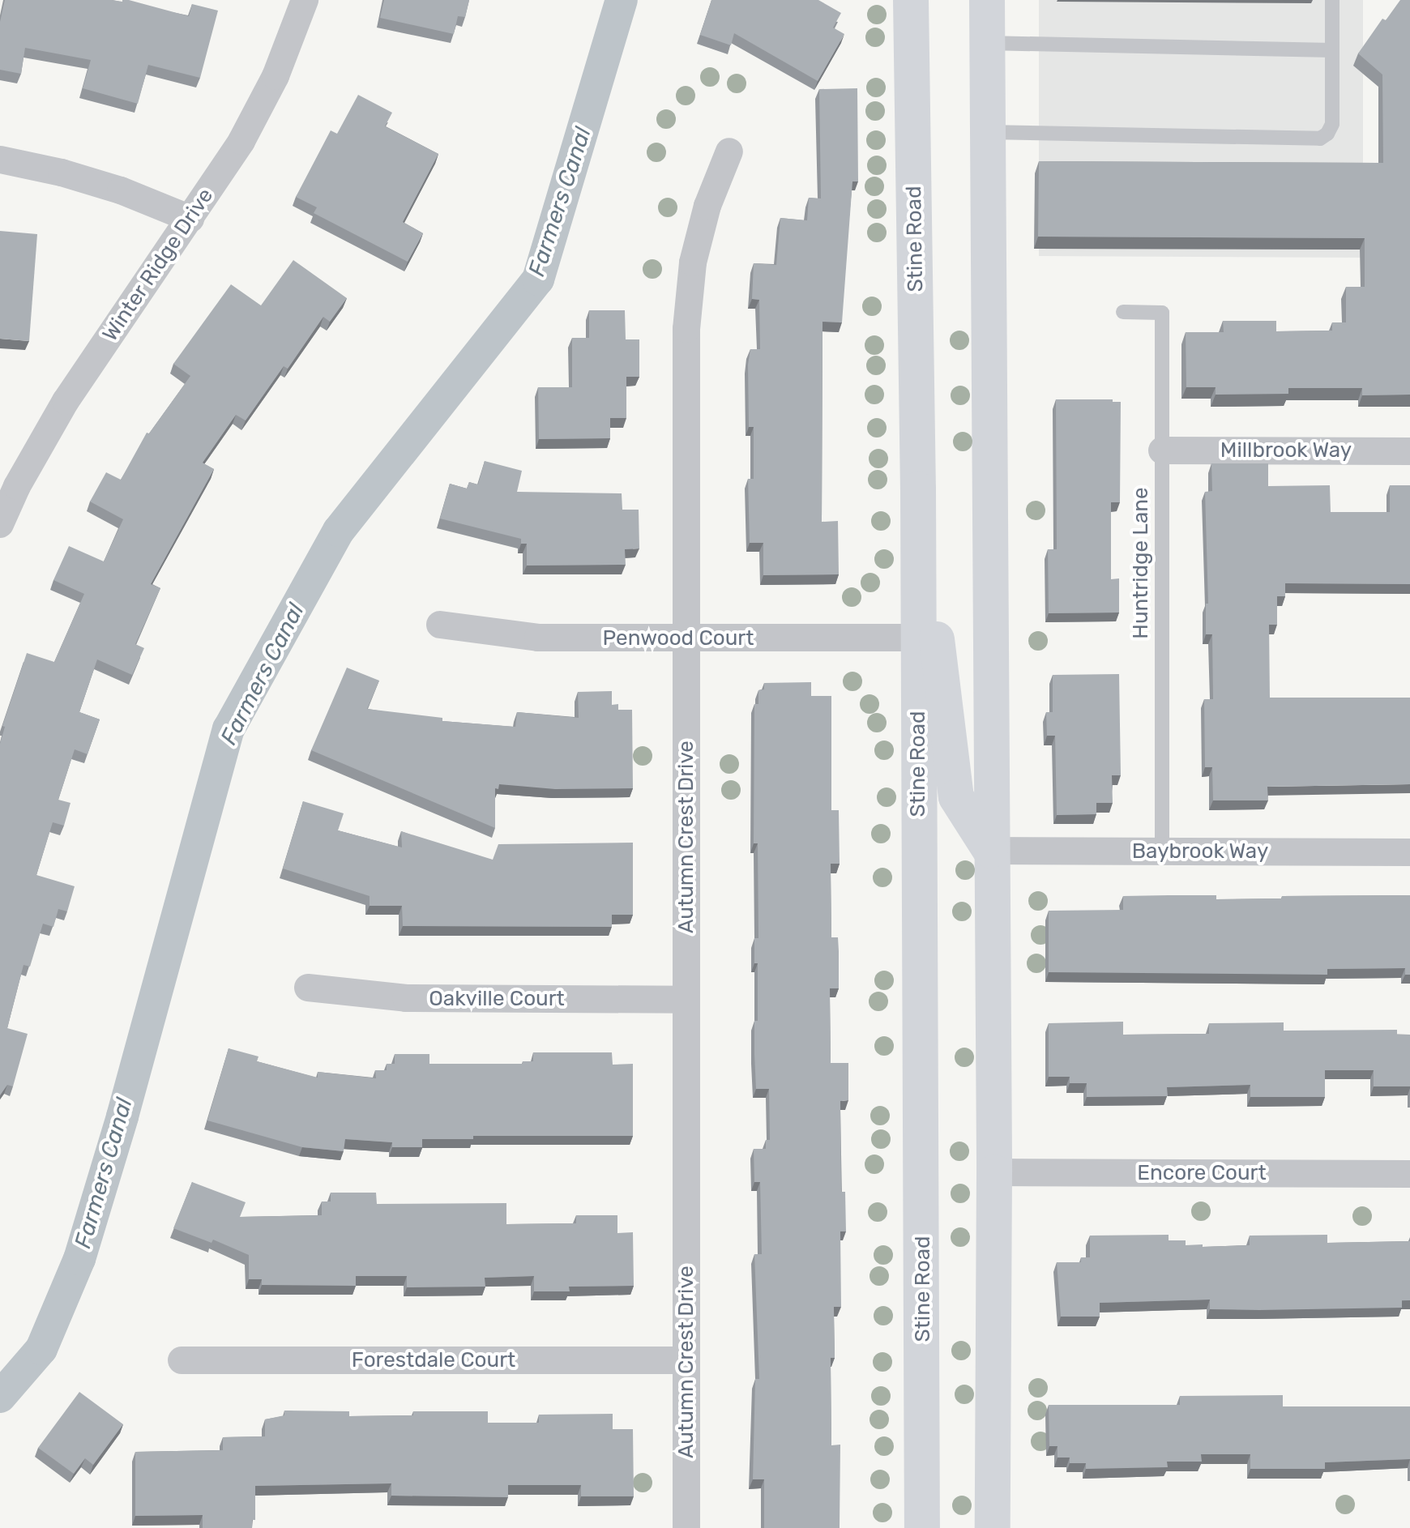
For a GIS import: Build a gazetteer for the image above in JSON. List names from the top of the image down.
{
  "streets": {
    "main road": ["Stine Road"],
    "street": [
      "Winter Ridge Drive",
      "Millbrook Way",
      "Penwood Court",
      "Autumn Crest Drive",
      "Baybrook Way",
      "Oakville Court",
      "Encore Court",
      "Forestdale Court"
    ],
    "lane": ["Huntridge Lane"]
  },
  "crossings": [
    ["Stine Road", "Penwood Court"],
    ["Millbrook Way", "Huntridge Lane"],
    ["Huntridge Lane", "Baybrook Way"],
    ["Penwood Court", "Autumn Crest Drive"],
    ["Autumn Crest Drive", "Oakville Court"],
    ["Autumn Crest Drive", "Forestdale Court"]
  ],
  "water": ["Farmers Canal"]
}
